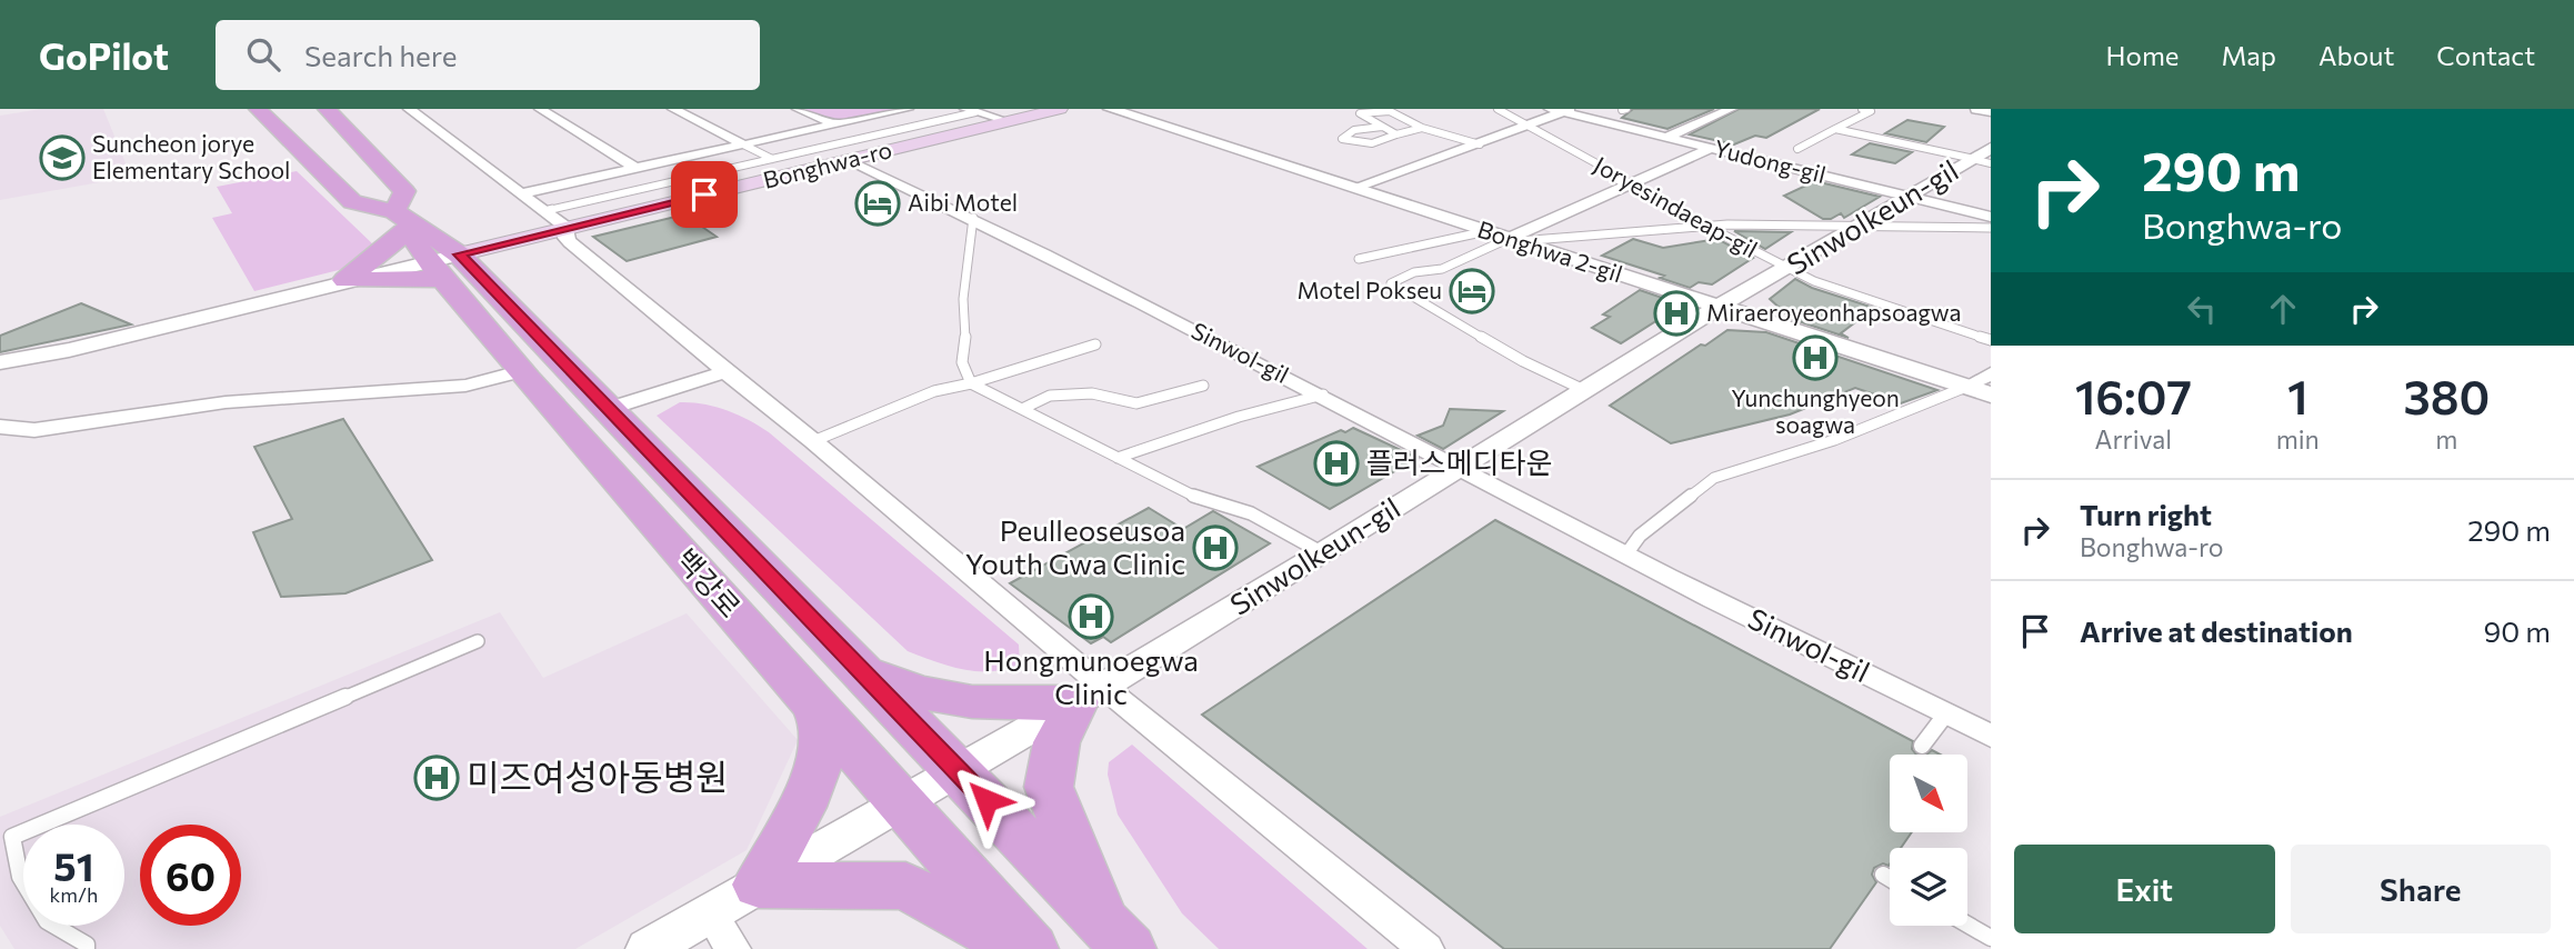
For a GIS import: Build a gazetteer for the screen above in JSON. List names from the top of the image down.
{
  "streets": {
    "main road": ["Bonghwa-ro", "백강로"],
    "street": [
      "Yudong-gil",
      "Sinwolkeun-gil",
      "Bonghwa 2-gil",
      "Sinwol-gil"
    ],
    "lane": ["Joryesindaeap-gil"]
  },
  "crossings": [
    ["Yudong-gil", "Sinwolkeun-gil"],
    ["Bonghwa-ro", "Sinwol-gil"],
    ["Bonghwa-ro", "백강로"],
    ["Joryesindaeap-gil", "Sinwolkeun-gil"],
    ["Sinwolkeun-gil", "Bonghwa 2-gil"],
    ["Sinwolkeun-gil", "Sinwol-gil"],
    ["Sinwolkeun-gil", "백강로"]
  ],
  "places": {
    "school or university": ["Suncheon jorye Elementary School"],
    "hotel": ["Aibi Motel", "Motel Pokseu"],
    "hospital": [
      "Miraeroyeonhapsoagwa",
      "Yunchunghyeon soagwa",
      "플러스메디타운",
      "Peulleoseusoa Youth Gwa Clinic",
      "Hongmunoegwa Clinic",
      "미즈여성아동병원"
    ]
  },
  "north": "bottom right",
  "page": {
    "header": "GoPilot",
    "search": "Search here",
    "nav": [
      "Home",
      "Map",
      "About",
      "Contact"
    ],
    "turn": ["290 m", "Bonghwa-ro"],
    "eta": [
      "16:07",
      "Arrival",
      "1",
      "min",
      "380",
      "m"
    ],
    "list": [
      {
        "name": "Turn right",
        "note": "Bonghwa-ro",
        "value": "290 m"
      },
      {
        "name": "Arrive at destination",
        "value": "90 m"
      }
    ],
    "speed": "51 km/h",
    "limit": "60",
    "buttons": ["Exit", "Share"]
  }
}
